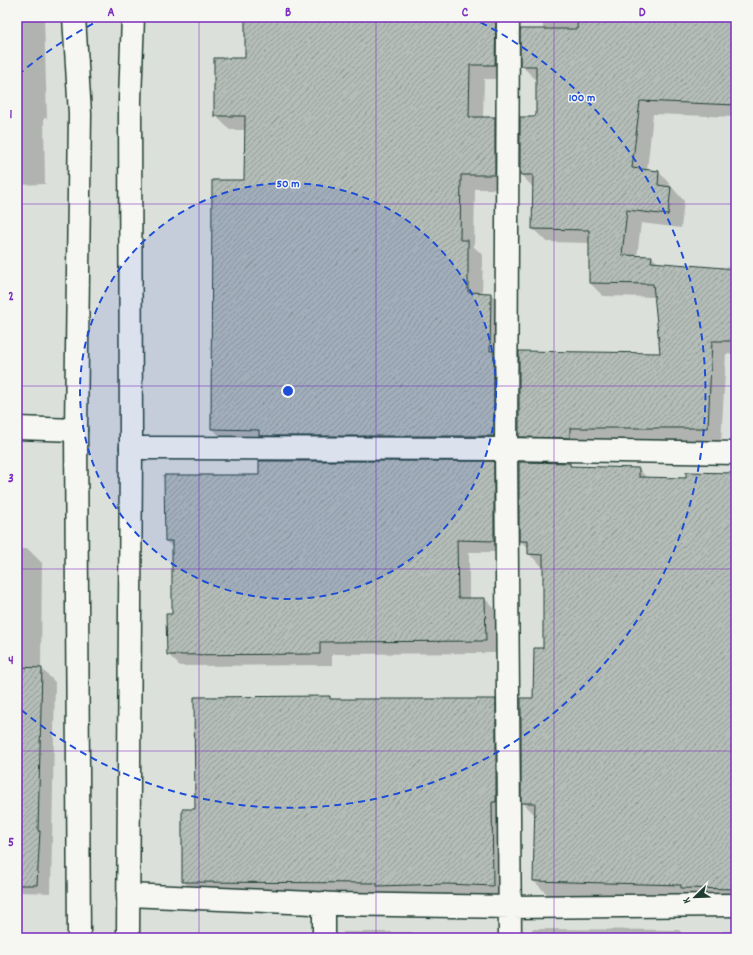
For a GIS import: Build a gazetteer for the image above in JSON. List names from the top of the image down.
{
  "north": "bottom left",
  "grid": {
    "columns": [
      "A",
      "B",
      "C",
      "D"
    ],
    "rows": [
      "1",
      "2",
      "3",
      "4",
      "5"
    ]
  },
  "rings": ["100 m", "50 m"]
}
